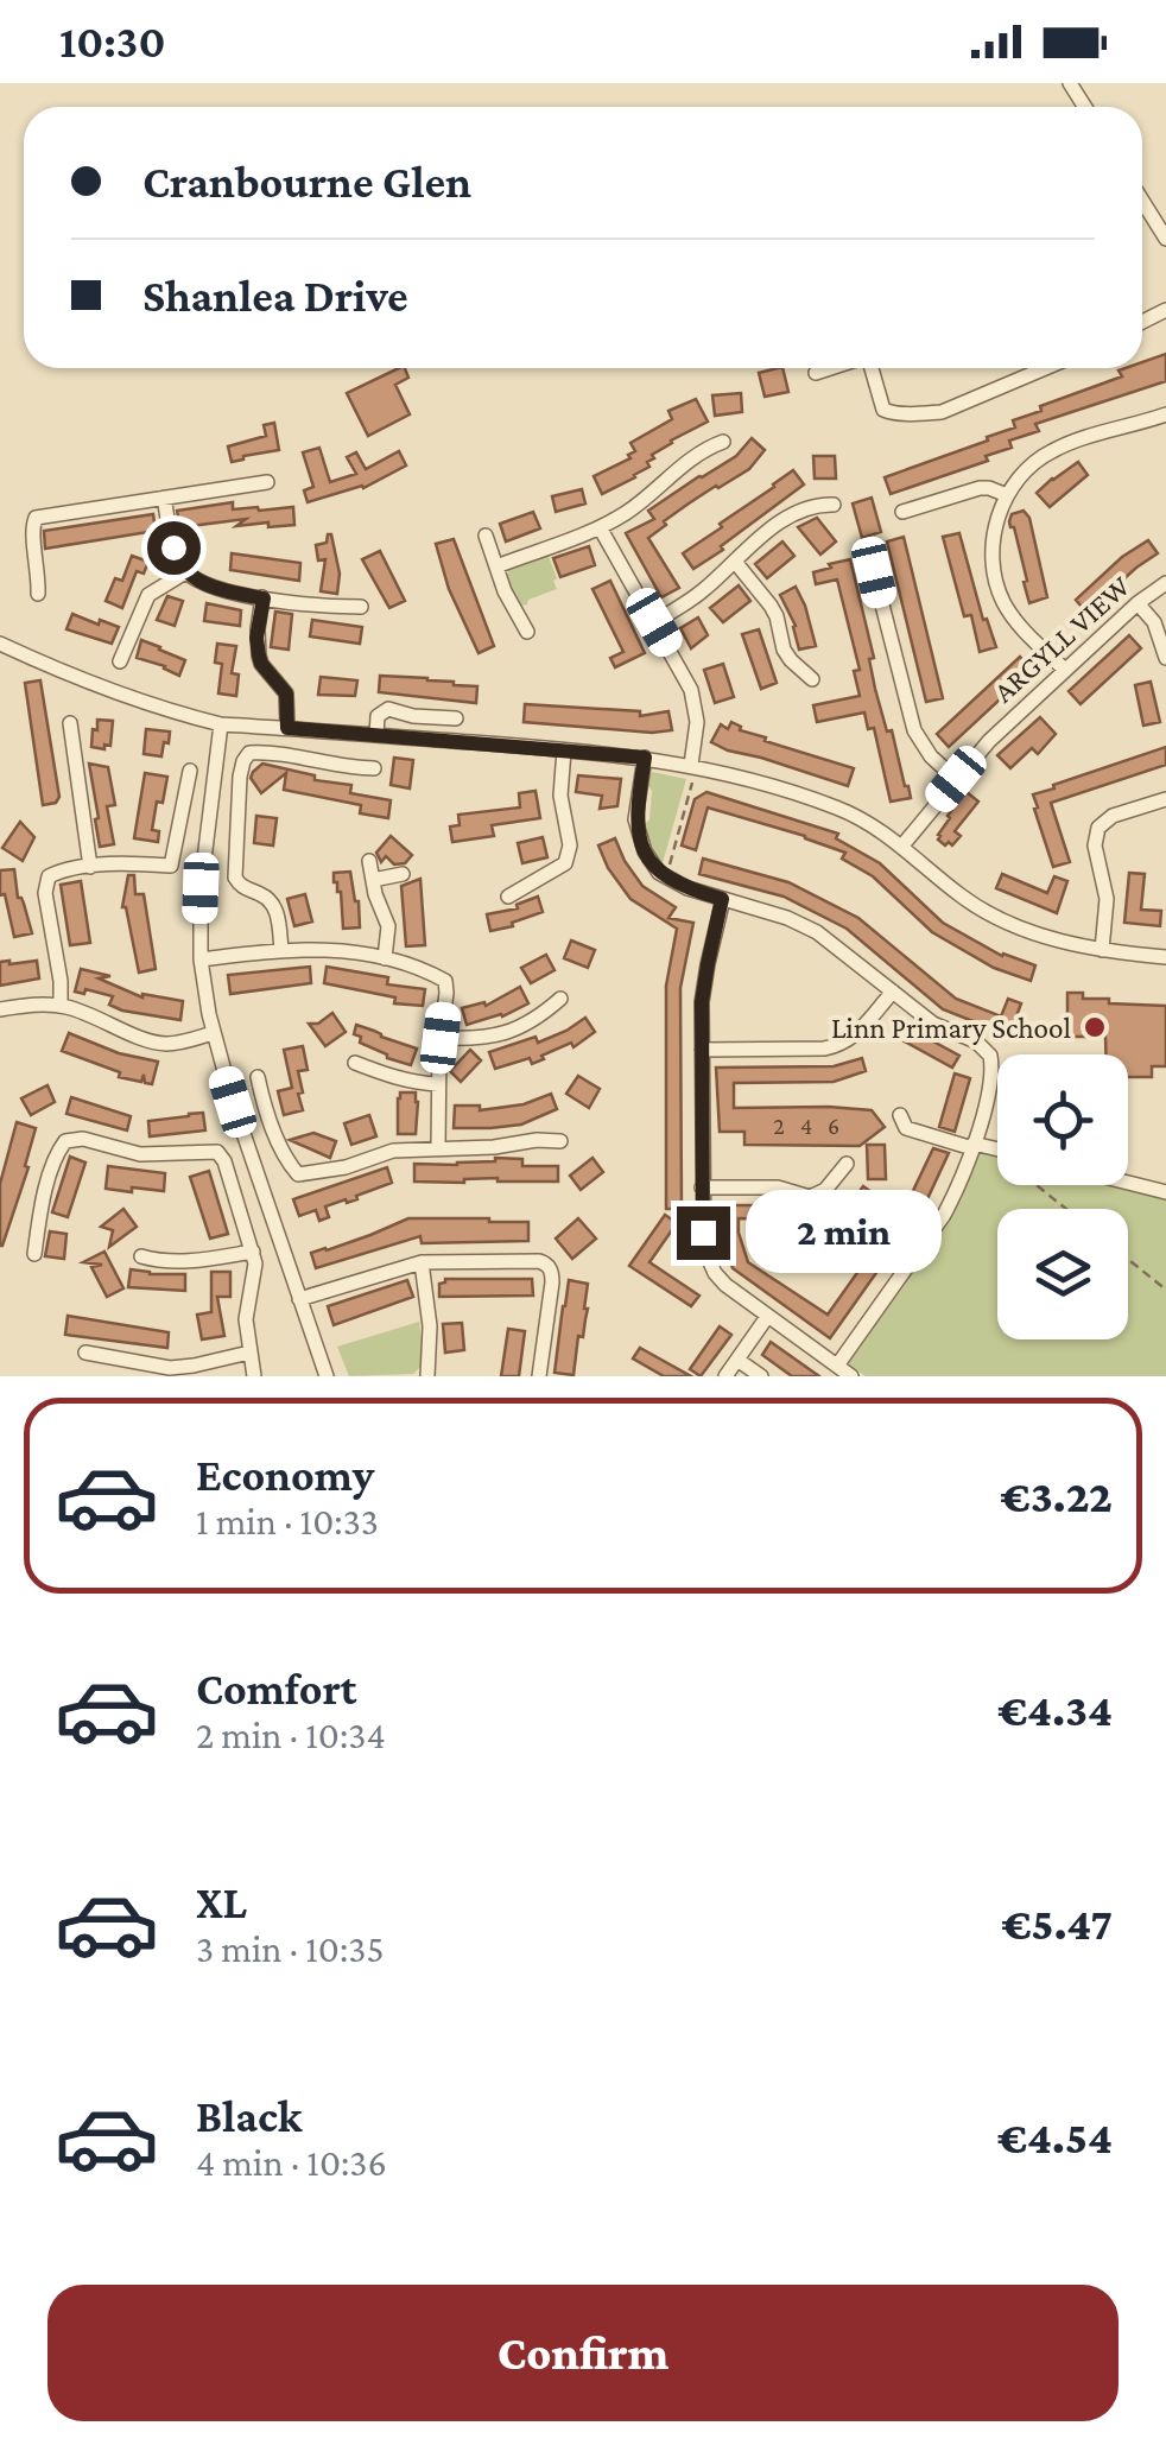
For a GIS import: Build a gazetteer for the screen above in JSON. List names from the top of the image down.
{
  "streets": {
    "street": ["ARGYLL VIEW"]
  },
  "places": ["Linn Primary School"],
  "house_numbers": ["2", "4", "6"],
  "page": {
    "status": "10:30",
    "banner": ["Cranbourne Glen", "Shanlea Drive"],
    "bubble": "2 min",
    "list": [
      {
        "name": "Economy",
        "note": "1 min · 10:33",
        "value": "€3.22"
      },
      {
        "name": "Comfort",
        "note": "2 min · 10:34",
        "value": "€4.34"
      },
      {
        "name": "XL",
        "note": "3 min · 10:35",
        "value": "€5.47"
      },
      {
        "name": "Black",
        "note": "4 min · 10:36",
        "value": "€4.54"
      }
    ],
    "buttons": "Confirm"
  }
}
